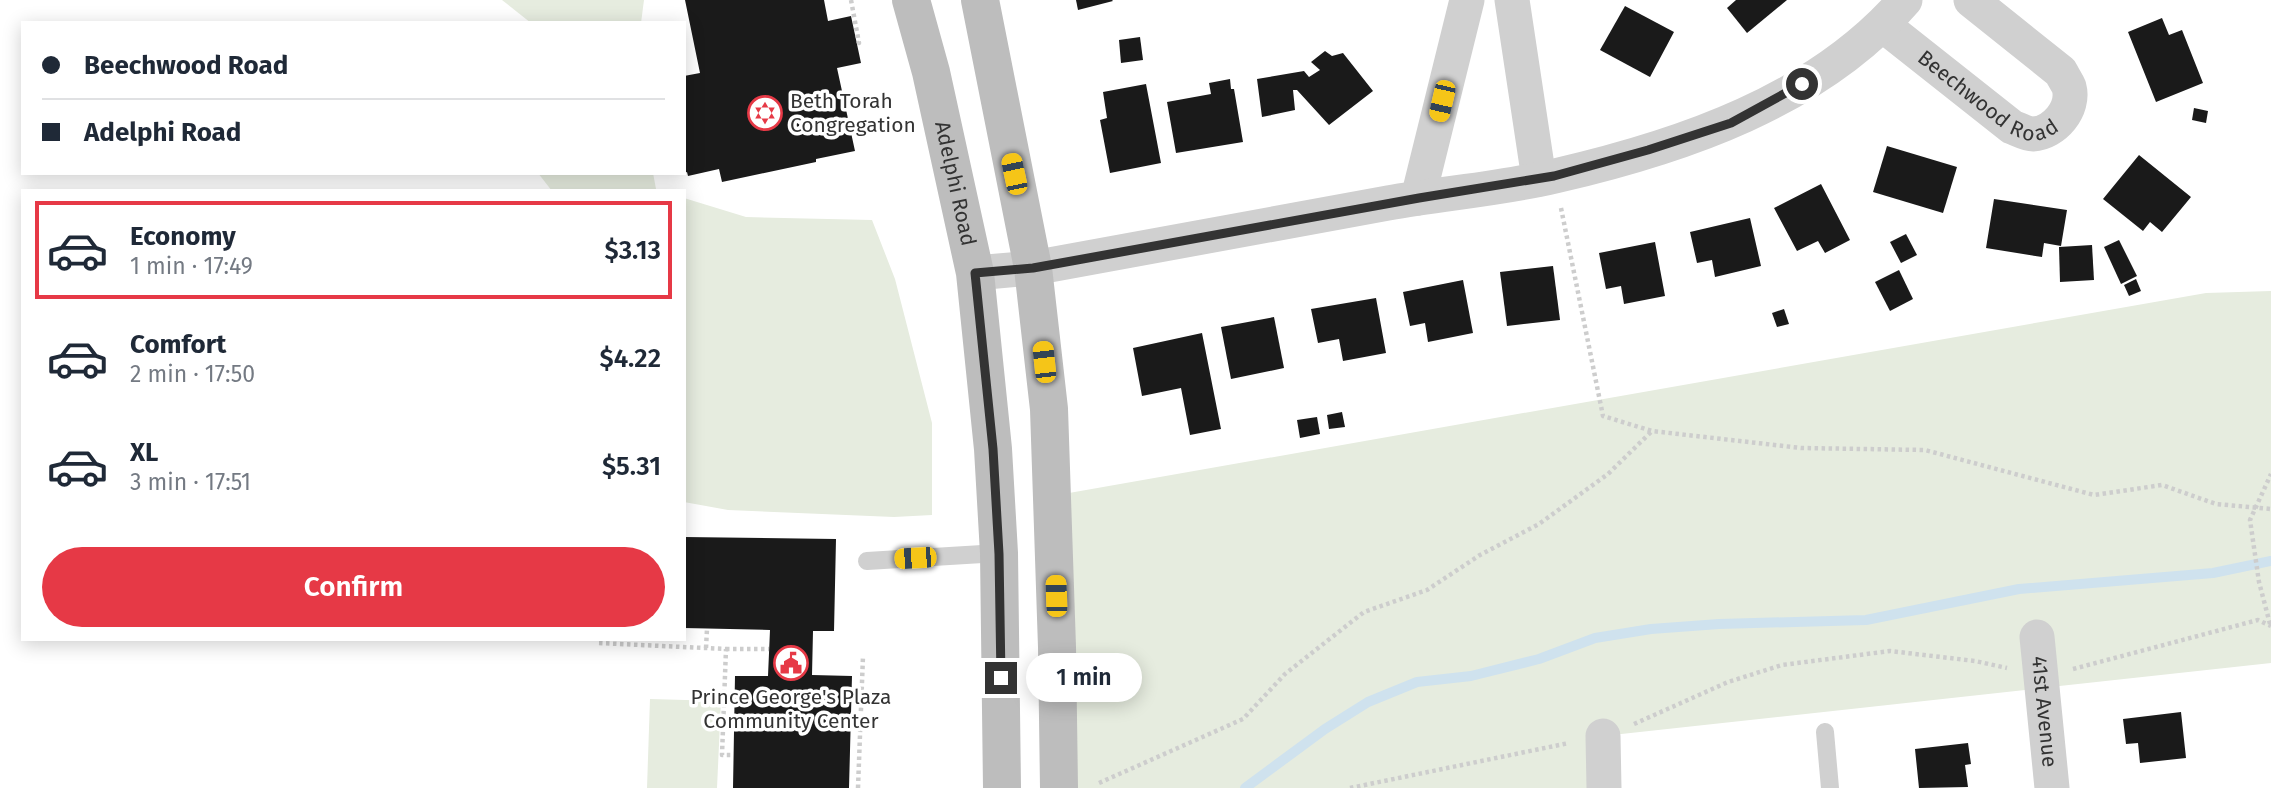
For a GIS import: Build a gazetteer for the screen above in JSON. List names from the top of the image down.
{
  "streets": {
    "main road": ["Adelphi Road"],
    "street": ["Beechwood Road", "41st Avenue"]
  },
  "crossings": [
    ["Beechwood Road", "Adelphi Road"]
  ],
  "places": {
    "synagogue": ["Beth Torah Congregation"],
    "public building": ["Prince George's Plaza Community Center"]
  },
  "page": {
    "banner": ["Beechwood Road", "Adelphi Road"],
    "list": [
      {
        "name": "Economy",
        "note": "1 min · 17:49",
        "value": "$3.13"
      },
      {
        "name": "Comfort",
        "note": "2 min · 17:50",
        "value": "$4.22"
      },
      {
        "name": "XL",
        "note": "3 min · 17:51",
        "value": "$5.31"
      }
    ],
    "buttons": "Confirm",
    "bubble": "1 min"
  }
}
